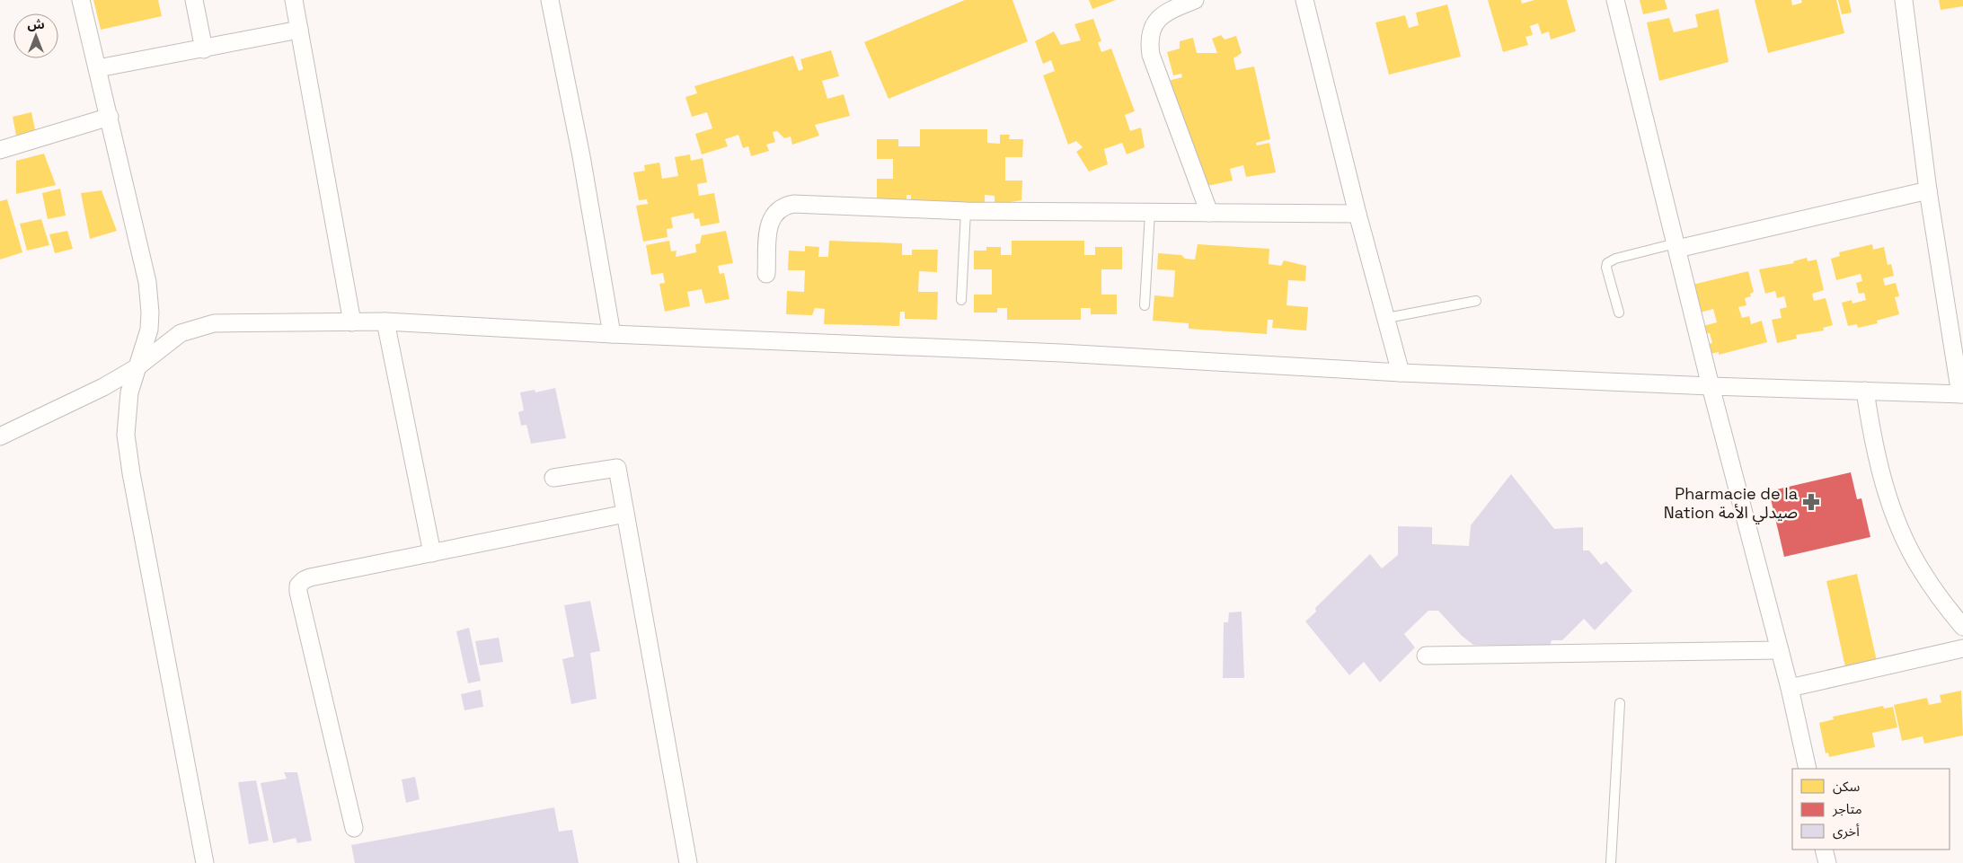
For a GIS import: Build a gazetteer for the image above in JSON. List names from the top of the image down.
{
  "places": {
    "pharmacy": ["Pharmacie de la Nation صيدلي الأمة"]
  },
  "legend": ["سكن", "متاجر", "أخرى"],
  "north": "top"
}
